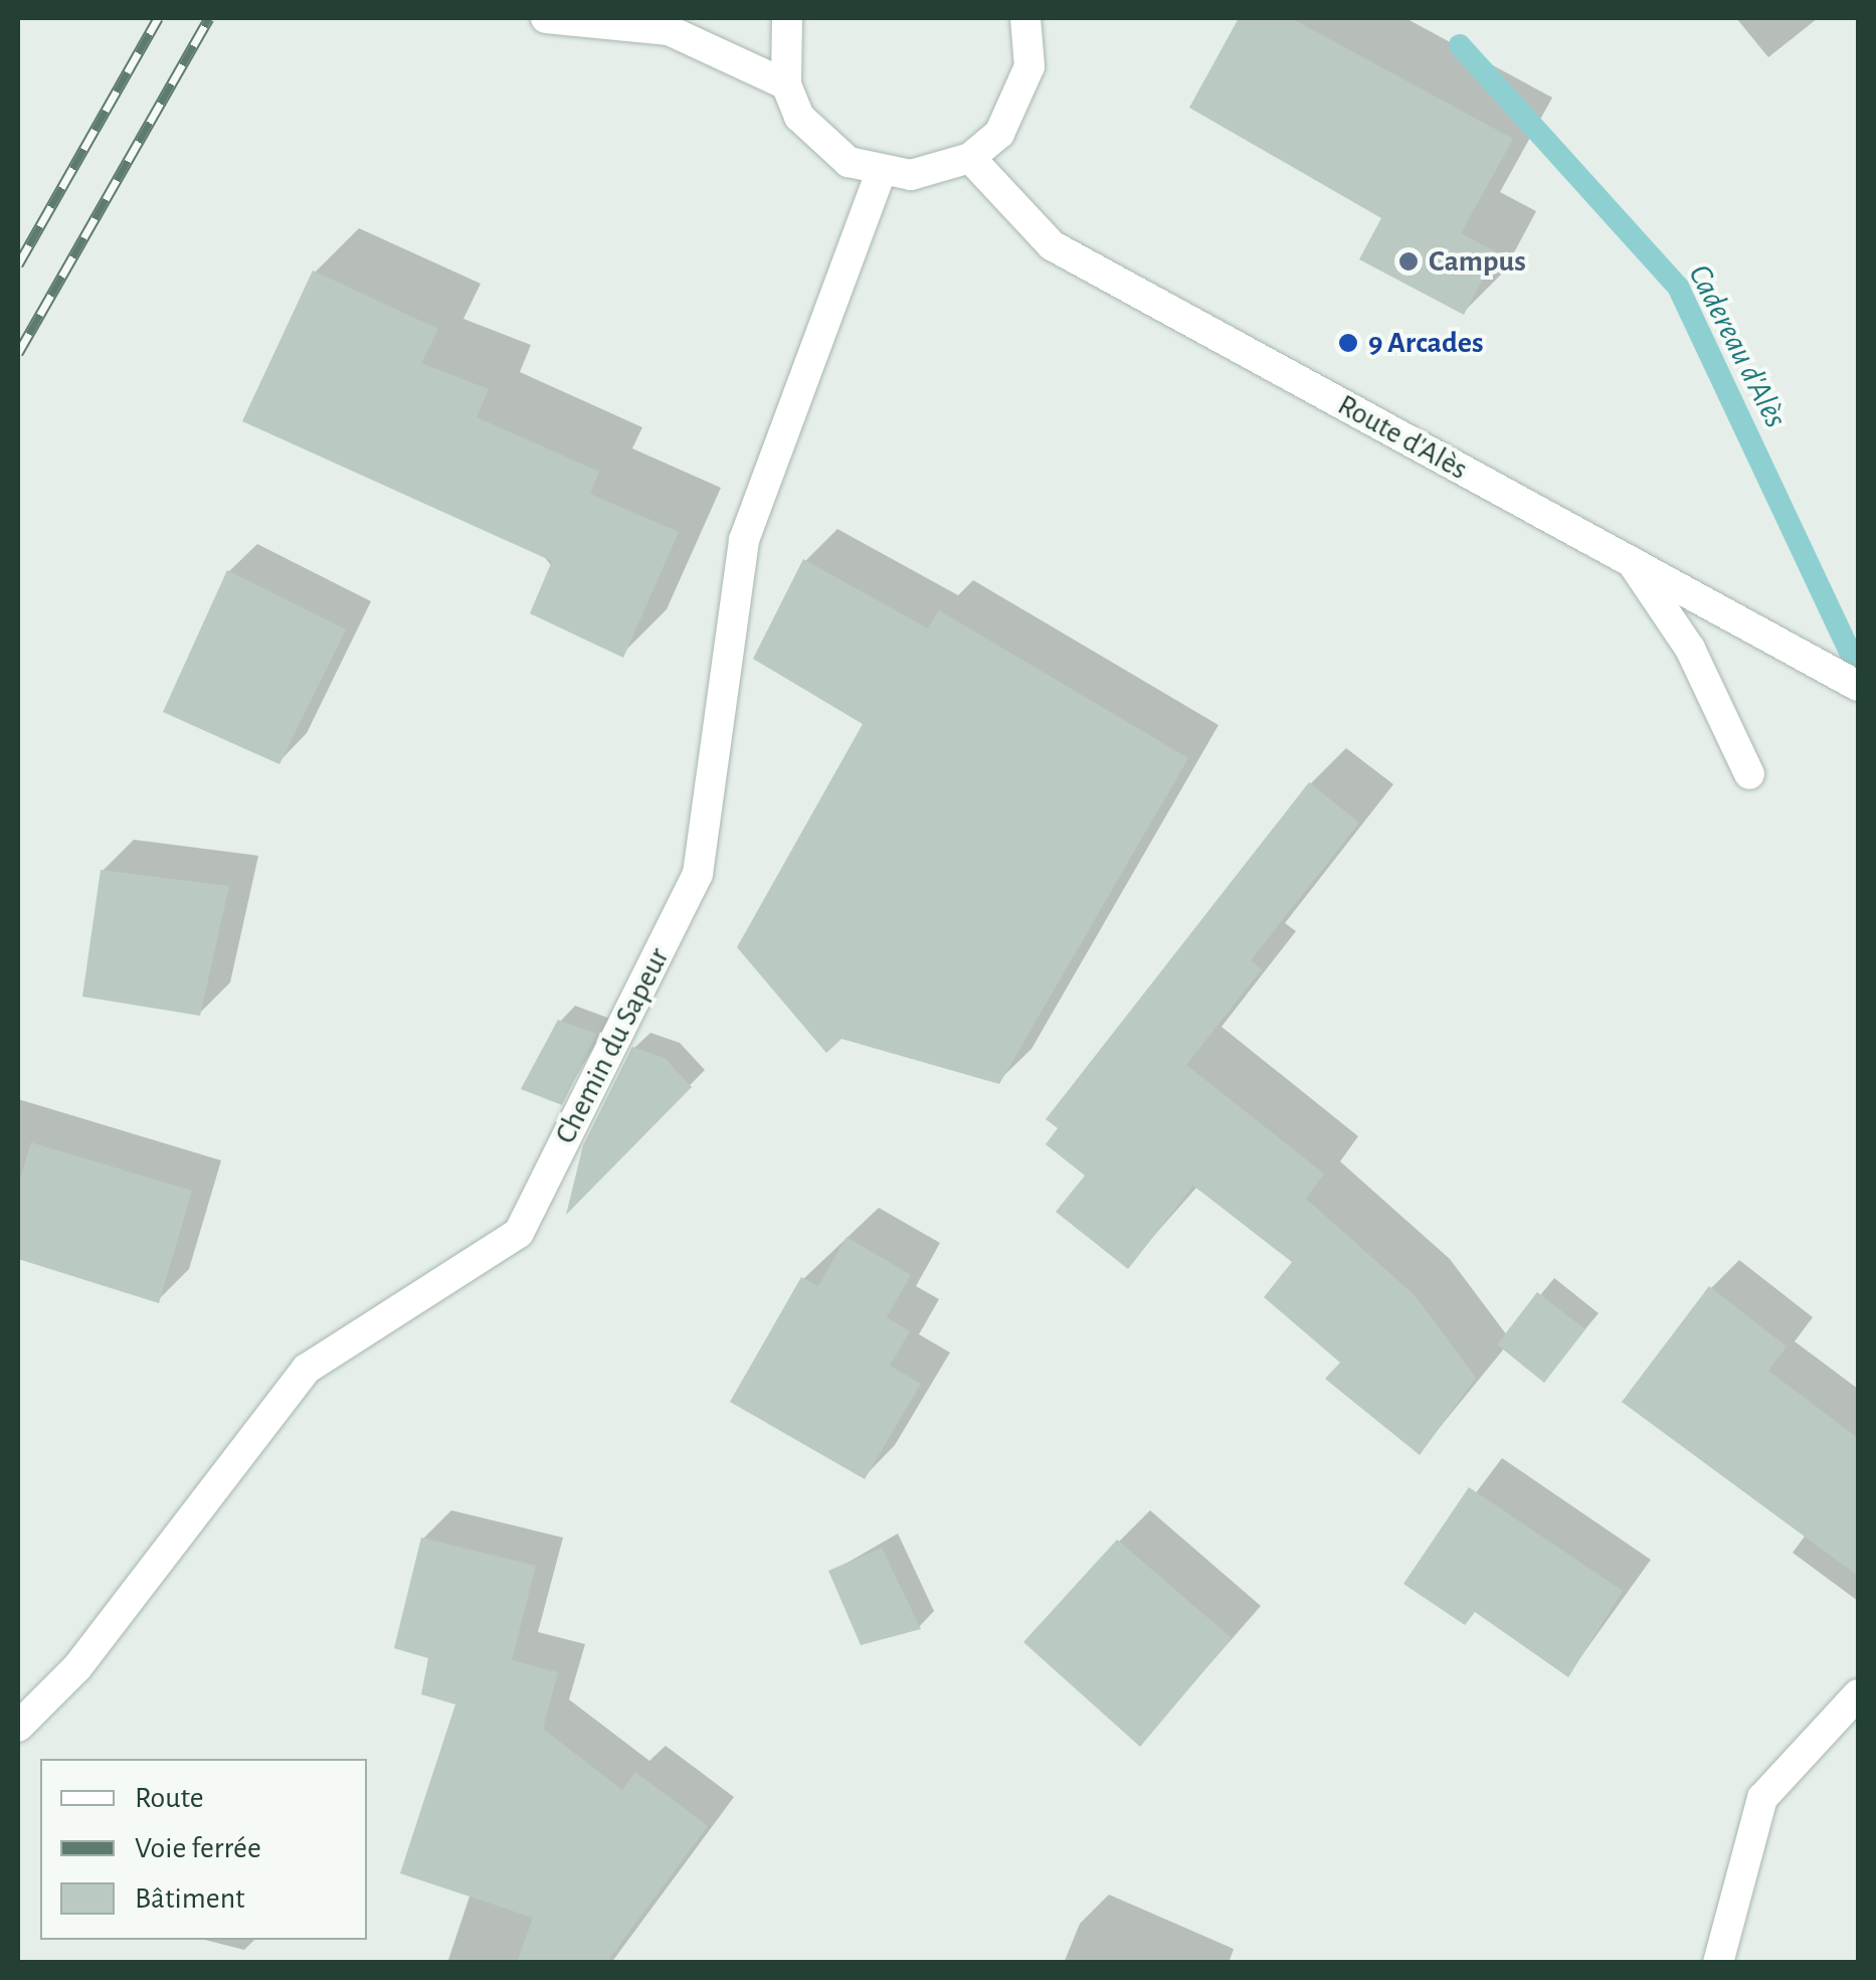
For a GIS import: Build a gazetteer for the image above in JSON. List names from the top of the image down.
{
  "streets": {
    "street": ["Route d'Alès", "Chemin du Sapeur"]
  },
  "water": ["Cadereau d'Alès"],
  "places": ["Campus", "9 Arcades"],
  "legend": ["Route", "Voie ferrée", "Bâtiment"]
}
